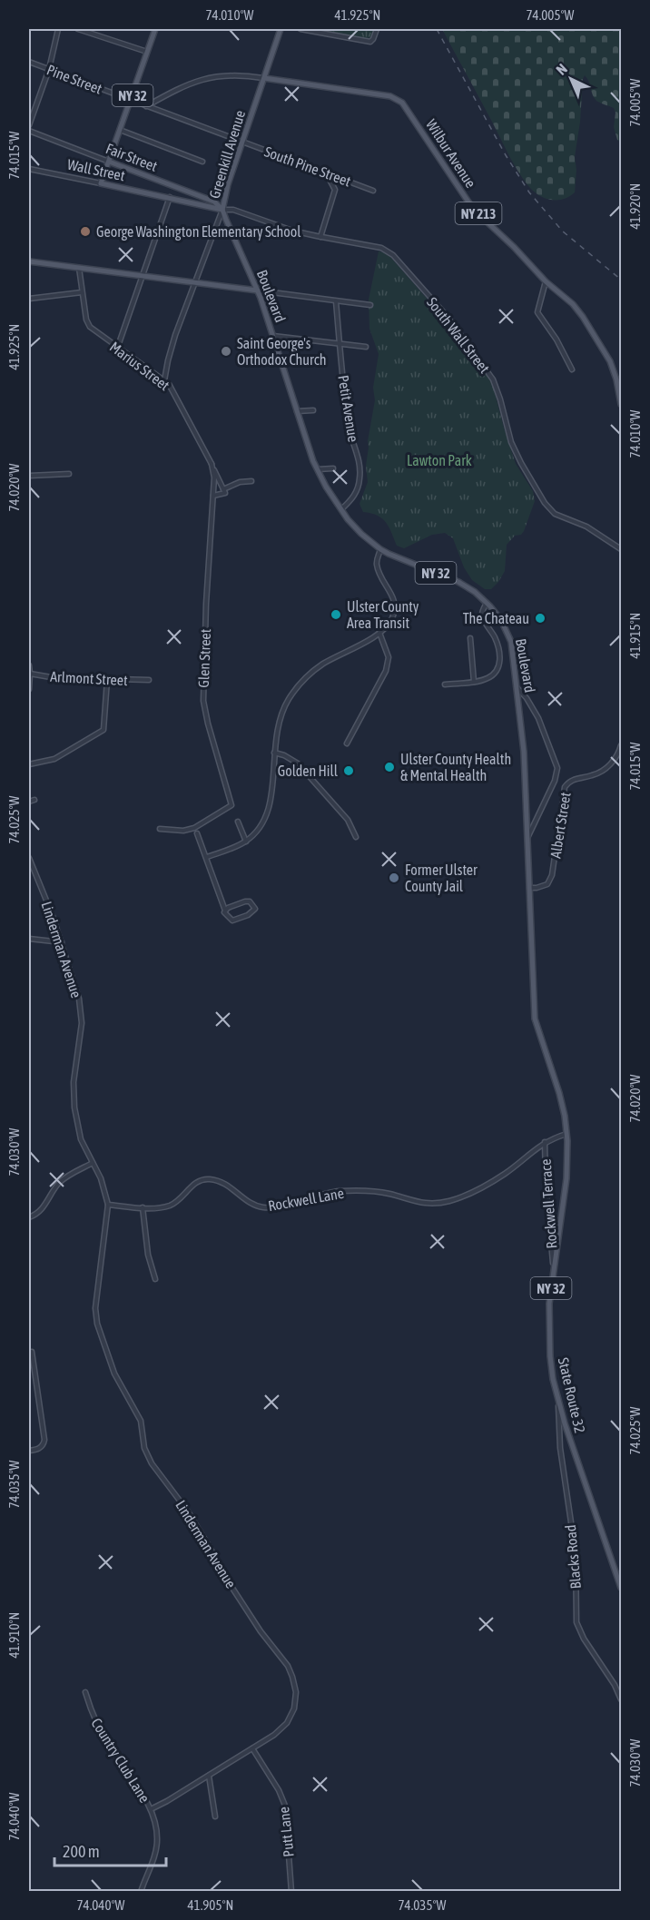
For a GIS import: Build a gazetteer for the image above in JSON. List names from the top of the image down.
{
  "streets": {
    "main road": [
      "NY 32",
      "Wilbur Avenue",
      "Greenkill Avenue",
      "Fair Street",
      "Wall Street",
      "NY 213",
      "Boulevard",
      "State Route 32"
    ],
    "street": [
      "Pine Street",
      "South Pine Street",
      "South Wall Street",
      "Marius Street",
      "Petit Avenue",
      "Glen Street",
      "Arlmont Street",
      "Albert Street",
      "Linderman Avenue",
      "Rockwell Lane",
      "Rockwell Terrace",
      "Blacks Road",
      "Country Club Lane",
      "Putt Lane"
    ]
  },
  "crossings": [
    ["Pine Street", "NY 32"],
    ["Pine Street", "Greenkill Avenue"],
    ["Pine Street", "South Pine Street"],
    ["NY 32", "Fair Street"],
    ["NY 32", "Wall Street"],
    ["Wilbur Avenue", "Greenkill Avenue"],
    ["Greenkill Avenue", "Fair Street"],
    ["Greenkill Avenue", "South Pine Street"],
    ["Greenkill Avenue", "Wall Street"],
    ["Greenkill Avenue", "Boulevard"],
    ["Greenkill Avenue", "South Wall Street"],
    ["Greenkill Avenue", "Marius Street"],
    ["Fair Street", "Wall Street"],
    ["Fair Street", "Boulevard"],
    ["Fair Street", "South Wall Street"],
    ["Wall Street", "Boulevard"],
    ["Wall Street", "South Wall Street"],
    ["Boulevard", "South Wall Street"],
    ["Boulevard", "Petit Avenue"],
    ["Boulevard", "Albert Street"],
    ["Boulevard", "State Route 32"],
    ["Marius Street", "Glen Street"],
    ["Linderman Avenue", "Rockwell Lane"],
    ["Linderman Avenue", "Country Club Lane"],
    ["Linderman Avenue", "Putt Lane"],
    ["Rockwell Lane", "Rockwell Terrace"],
    ["Rockwell Lane", "State Route 32"],
    ["Rockwell Terrace", "State Route 32"],
    ["State Route 32", "Blacks Road"]
  ],
  "parks": ["Lawton Park"],
  "places": [
    "George Washington Elementary School",
    "Saint George's Orthodox Church",
    "Ulster County Area Transit",
    "The Chateau",
    "Ulster County Health & Mental Health",
    "Golden Hill",
    "Former Ulster County Jail"
  ],
  "scale_bar": "200 m",
  "north": "top left",
  "coordinates": [
    "74.010°W",
    "41.925°N",
    "74.005°W",
    "74.015°W",
    "41.920°N",
    "74.020°W",
    "41.915°N",
    "74.025°W",
    "74.030°W",
    "74.035°W",
    "41.910°N",
    "74.040°W",
    "41.905°N"
  ]
}
